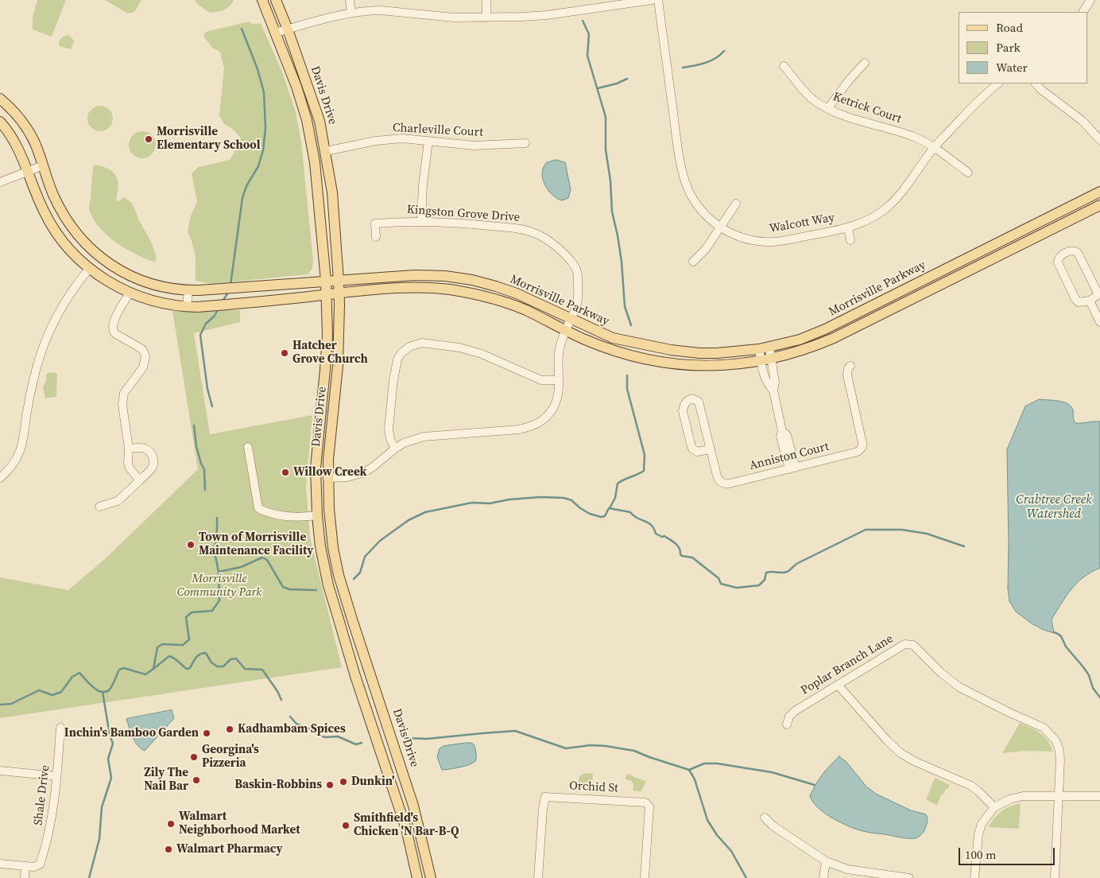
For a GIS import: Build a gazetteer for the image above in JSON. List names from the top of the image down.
{
  "streets": {
    "main road": ["Davis Drive", "Morrisville Parkway"],
    "street": [
      "Ketrick Court",
      "Charleville Court",
      "Kingston Grove Drive",
      "Walcott Way",
      "Anniston Court",
      "Poplar Branch Lane",
      "Orchid St",
      "Shale Drive"
    ]
  },
  "crossings": [
    ["Davis Drive", "Charleville Court"],
    ["Davis Drive", "Kingston Grove Drive"],
    ["Davis Drive", "Morrisville Parkway"],
    ["Ketrick Court", "Walcott Way"],
    ["Kingston Grove Drive", "Morrisville Parkway"]
  ],
  "water": ["Crabtree Creek Watershed"],
  "parks": ["Morrisville Community Park"],
  "places": [
    "Morrisville Elementary School",
    "Hatcher Grove Church",
    "Willow Creek",
    "Town of Morrisville Maintenance Facility",
    "Kadhambam Spices",
    "Inchin's Bamboo Garden",
    "Georgina's Pizzeria",
    "Zily The Nail Bar",
    "Dunkin'",
    "Baskin-Robbins",
    "Walmart Neighborhood Market",
    "Smithfield's Chicken 'N Bar-B-Q",
    "Walmart Pharmacy"
  ],
  "legend": ["Road", "Park", "Water"],
  "scale_bar": "100 m"
}
